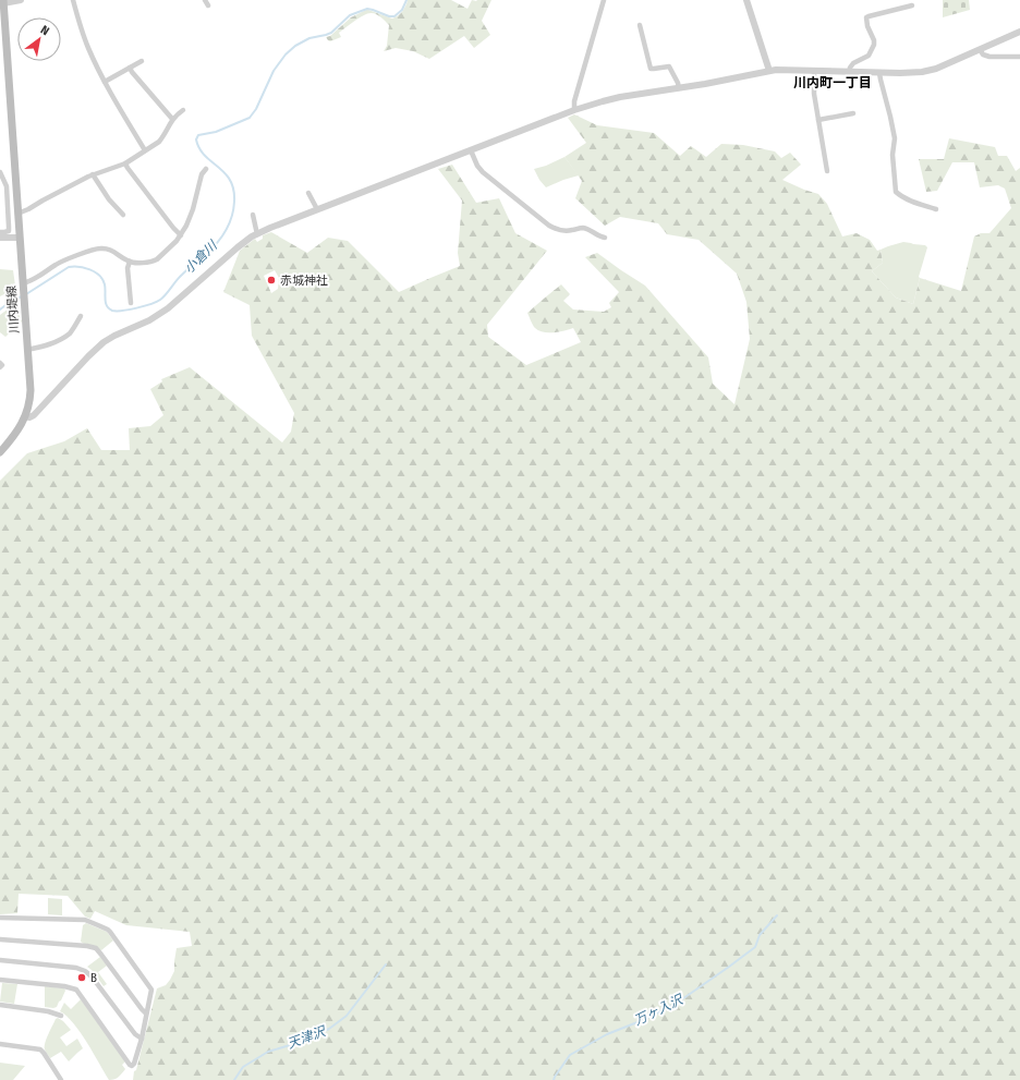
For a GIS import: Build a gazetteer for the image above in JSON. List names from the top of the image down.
{
  "streets": {
    "main road": ["川内堤線"]
  },
  "districts": ["川内町一丁目"],
  "water": ["小倉川", "万ヶ入沢", "天津沢"],
  "places": ["赤城神社", "B"],
  "north": "top right"
}
